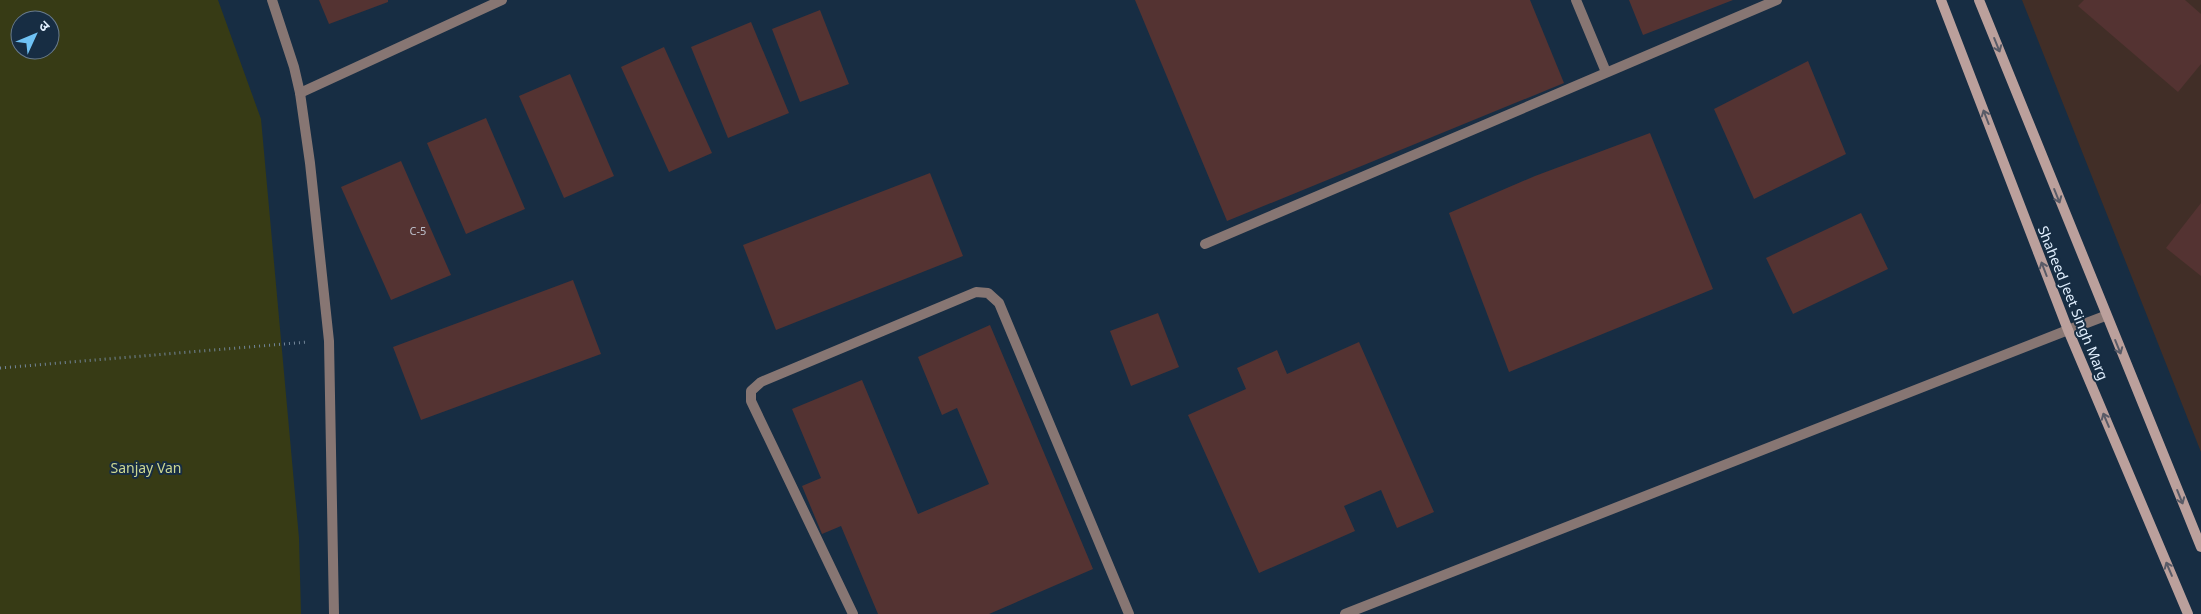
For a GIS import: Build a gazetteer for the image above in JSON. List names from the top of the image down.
{
  "streets": {
    "main road": ["Shaheed Jeet Singh Marg"]
  },
  "parks": ["Sanjay Van"],
  "house_numbers": ["C-5"],
  "north": "top right"
}
